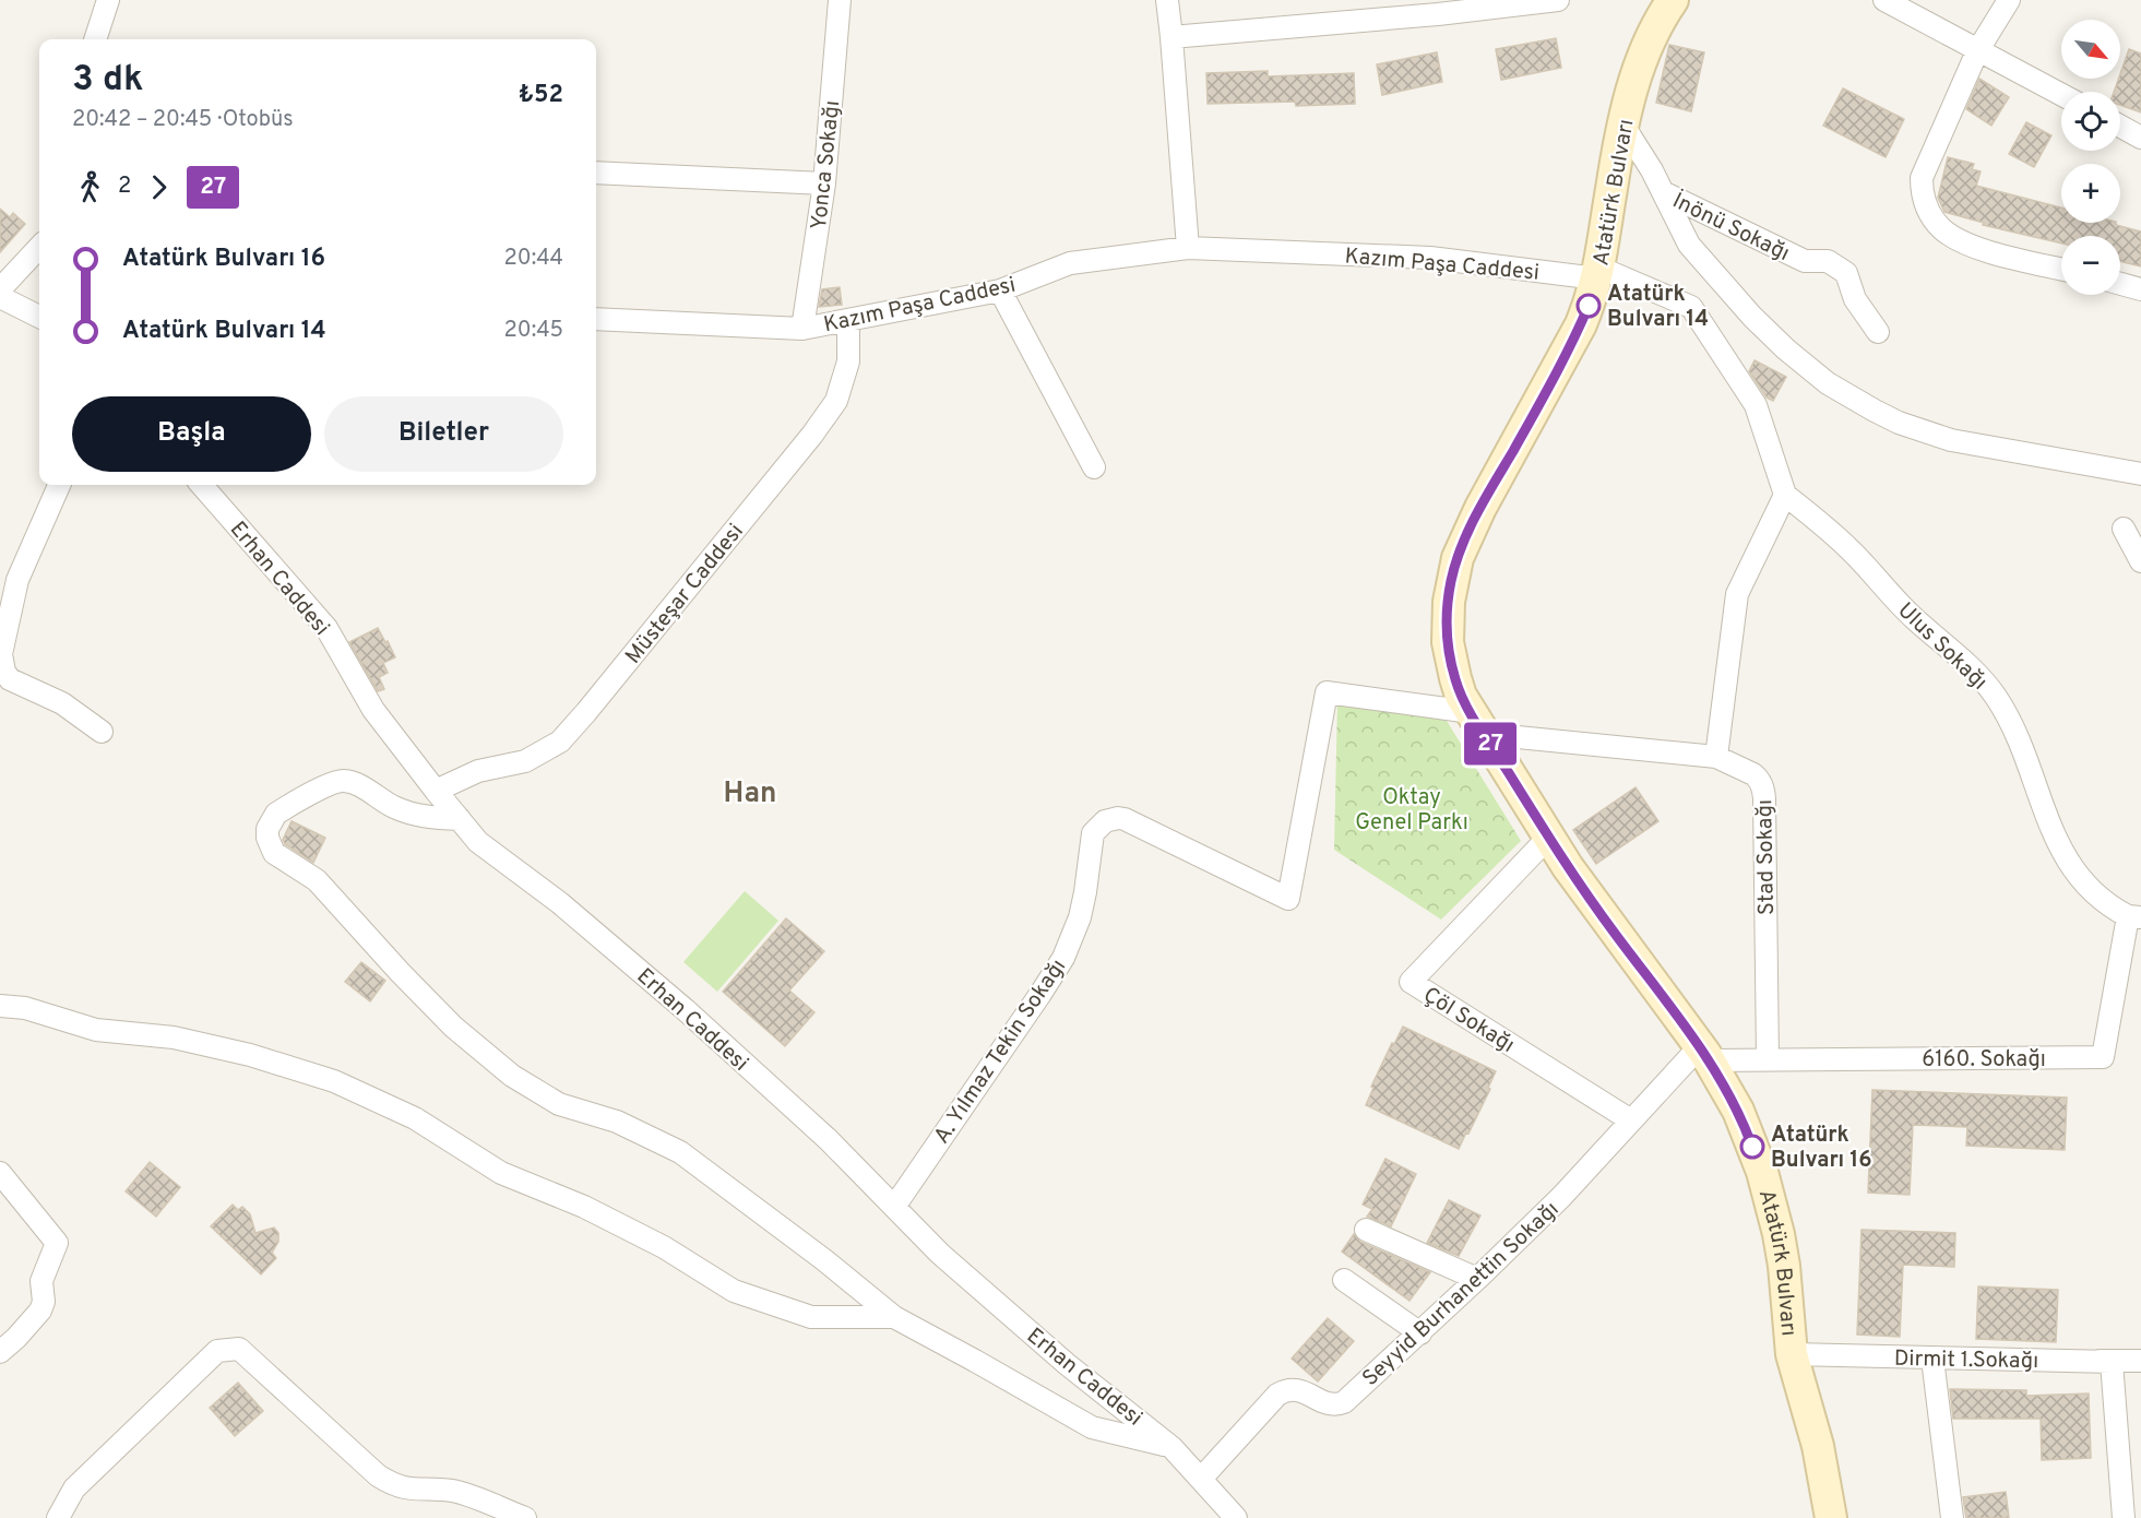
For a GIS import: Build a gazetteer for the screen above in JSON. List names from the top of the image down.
{
  "streets": {
    "main road": ["Atatürk Bulvarı"],
    "street": [
      "Yonca Sokağı",
      "İnönü Sokağı",
      "Kazım Paşa Caddesi",
      "Erhan Caddesi",
      "Müsteşar Caddesi",
      "Ulus Sokağı",
      "Stad Sokağı",
      "Çöl Sokağı",
      "A. Yılmaz Tekin Sokağı",
      "6160. Sokağı",
      "Seyyid Burhanettin Sokağı",
      "Dirmit 1.Sokağı"
    ]
  },
  "crossings": [
    ["Yonca Sokağı", "Kazım Paşa Caddesi"],
    ["Atatürk Bulvarı", "Kazım Paşa Caddesi"],
    ["Atatürk Bulvarı", "Stad Sokağı"],
    ["Atatürk Bulvarı", "Çöl Sokağı"],
    ["Atatürk Bulvarı", "A. Yılmaz Tekin Sokağı"],
    ["Atatürk Bulvarı", "6160. Sokağı"],
    ["Atatürk Bulvarı", "Seyyid Burhanettin Sokağı"],
    ["Atatürk Bulvarı", "Dirmit 1.Sokağı"],
    ["Kazım Paşa Caddesi", "Müsteşar Caddesi"],
    ["Kazım Paşa Caddesi", "Ulus Sokağı"],
    ["Erhan Caddesi", "Müsteşar Caddesi"],
    ["Erhan Caddesi", "A. Yılmaz Tekin Sokağı"],
    ["Erhan Caddesi", "Seyyid Burhanettin Sokağı"],
    ["Ulus Sokağı", "6160. Sokağı"],
    ["Stad Sokağı", "A. Yılmaz Tekin Sokağı"],
    ["Stad Sokağı", "6160. Sokağı"],
    ["Çöl Sokağı", "Seyyid Burhanettin Sokağı"],
    ["6160. Sokağı", "Seyyid Burhanettin Sokağı"]
  ],
  "districts": ["Han"],
  "parks": ["Oktay Genel Parkı"],
  "places": ["Atatürk Bulvarı 14", "Atatürk Bulvarı 16"],
  "lines": ["bus line 27"],
  "north": "bottom right",
  "page": {
    "on_map": "27",
    "map_buttons": ["+", "−"],
    "heading": ["3 dk", "20:42 – 20:45 · Otobüs", "₺52"],
    "legs": ["2", "27"],
    "list": [
      {
        "name": "Atatürk Bulvarı 16",
        "value": "20:44"
      },
      {
        "name": "Atatürk Bulvarı 14",
        "value": "20:45"
      }
    ],
    "buttons": ["Başla", "Biletler"]
  }
}
